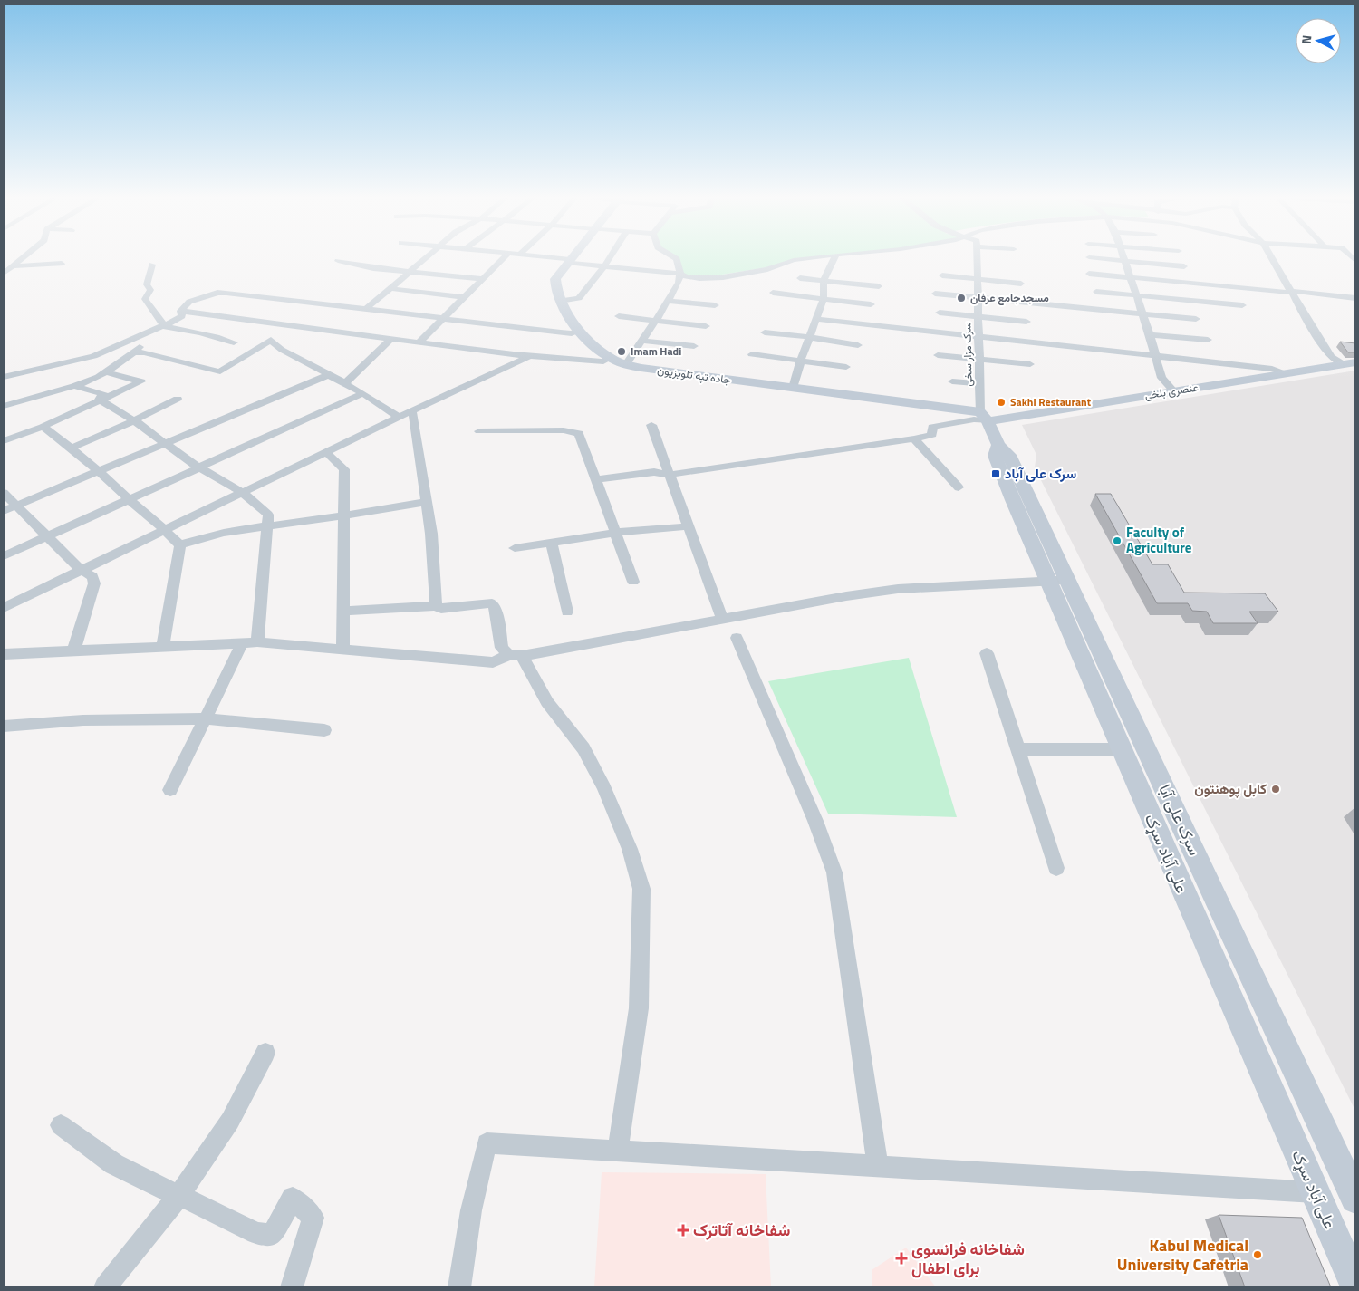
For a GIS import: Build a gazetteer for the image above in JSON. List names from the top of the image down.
{
  "streets": {
    "street": [
      "سرک مزار سخی",
      "جاده تپه تلویزیون",
      "عنصری بلخی",
      "سرک علی آبا",
      "علی آباد سړک"
    ]
  },
  "crossings": [
    ["سرک مزار سخی", "جاده تپه تلویزیون"],
    ["سرک مزار سخی", "عنصری بلخی"],
    ["سرک مزار سخی", "علی آباد سړک"],
    ["جاده تپه تلویزیون", "عنصری بلخی"],
    ["جاده تپه تلویزیون", "علی آباد سړک"],
    ["عنصری بلخی", "علی آباد سړک"],
    ["سرک علی آبا", "علی آباد سړک"]
  ],
  "places": {
    "other": [
      "مسجدجامع عرفان",
      "Imam Hadi",
      "Sakhi Restaurant",
      "Faculty of Agriculture",
      "کابل پوهنتون",
      "Kabul Medical University Cafetria"
    ],
    "transit": ["سرک علی آباد"],
    "health": ["شفاخانه آتاترک", "شفاخانه فرانسوی برای اطفال"]
  },
  "north": "left"
}
